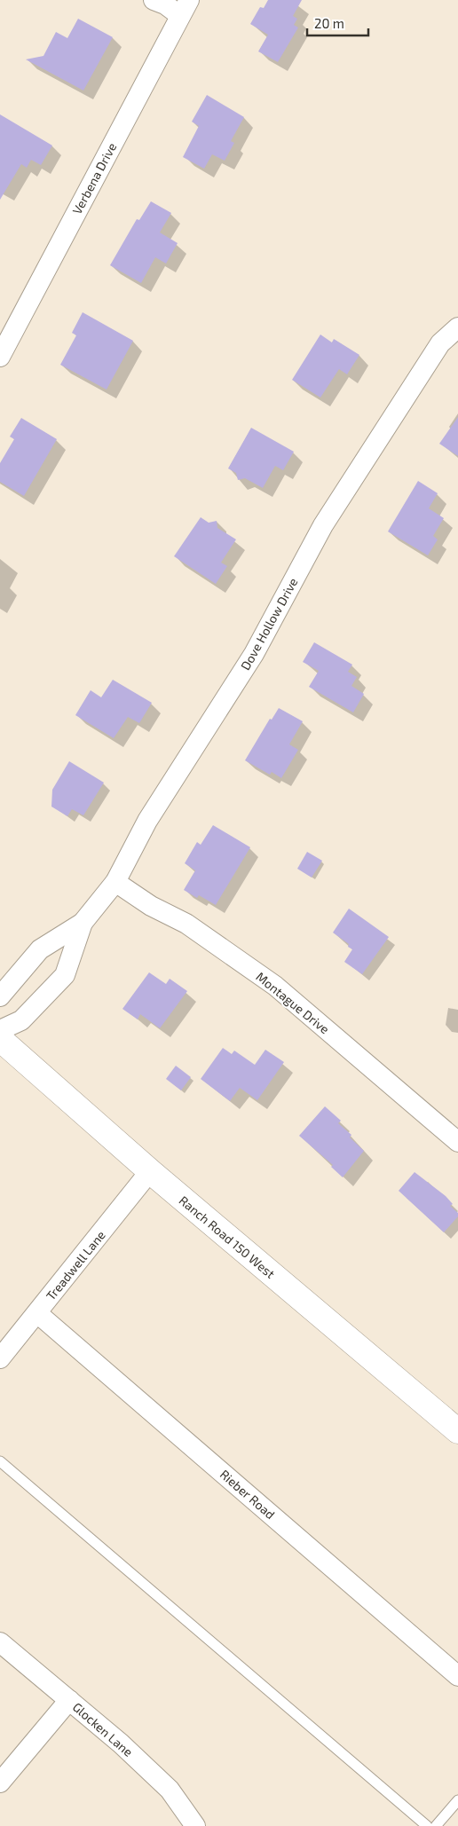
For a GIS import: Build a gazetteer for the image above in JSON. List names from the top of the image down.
{
  "streets": {
    "main road": ["Ranch Road 150 West"],
    "street": [
      "Verbena Drive",
      "Dove Hollow Drive",
      "Montague Drive",
      "Treadwell Lane",
      "Rieber Road",
      "Glocken Lane"
    ]
  },
  "crossings": [
    ["Dove Hollow Drive", "Montague Drive"],
    ["Ranch Road 150 West", "Treadwell Lane"],
    ["Treadwell Lane", "Rieber Road"]
  ],
  "scale_bar": "20 m"
}
